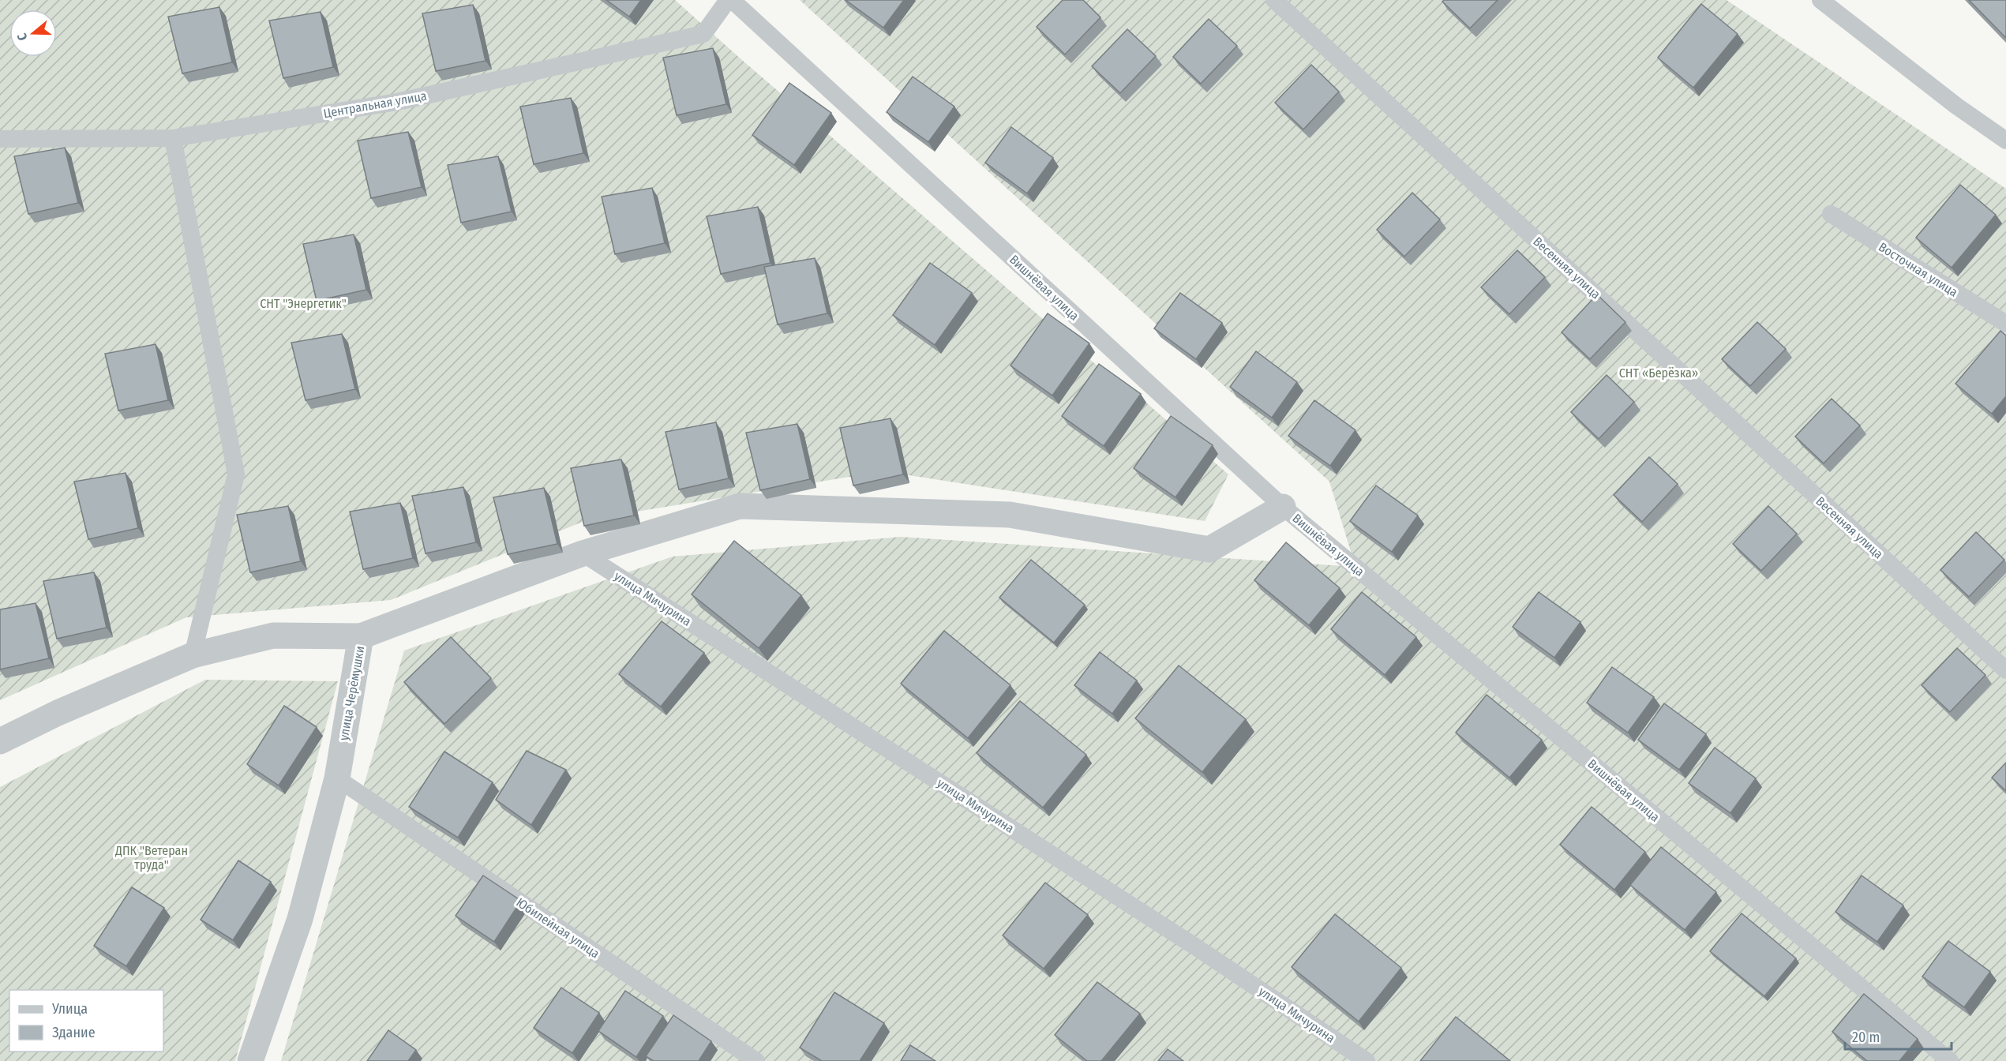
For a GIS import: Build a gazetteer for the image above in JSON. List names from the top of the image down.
{
  "streets": {
    "street": ["улица Черёмушки"],
    "lane": [
      "Центральная улица",
      "Весенняя улица",
      "Восточная улица",
      "Вишнёвая улица",
      "улица Мичурина",
      "Юбилейная улица"
    ]
  },
  "crossings": [
    ["улица Черёмушки", "Юбилейная улица"]
  ],
  "parks": ["СНТ \"Энергетик\"", "СНТ «Берёзка»", "ДПК \"Ветеран труда\""],
  "legend": ["Улица", "Здание"],
  "scale_bar": "20 m",
  "north": "left"
}
